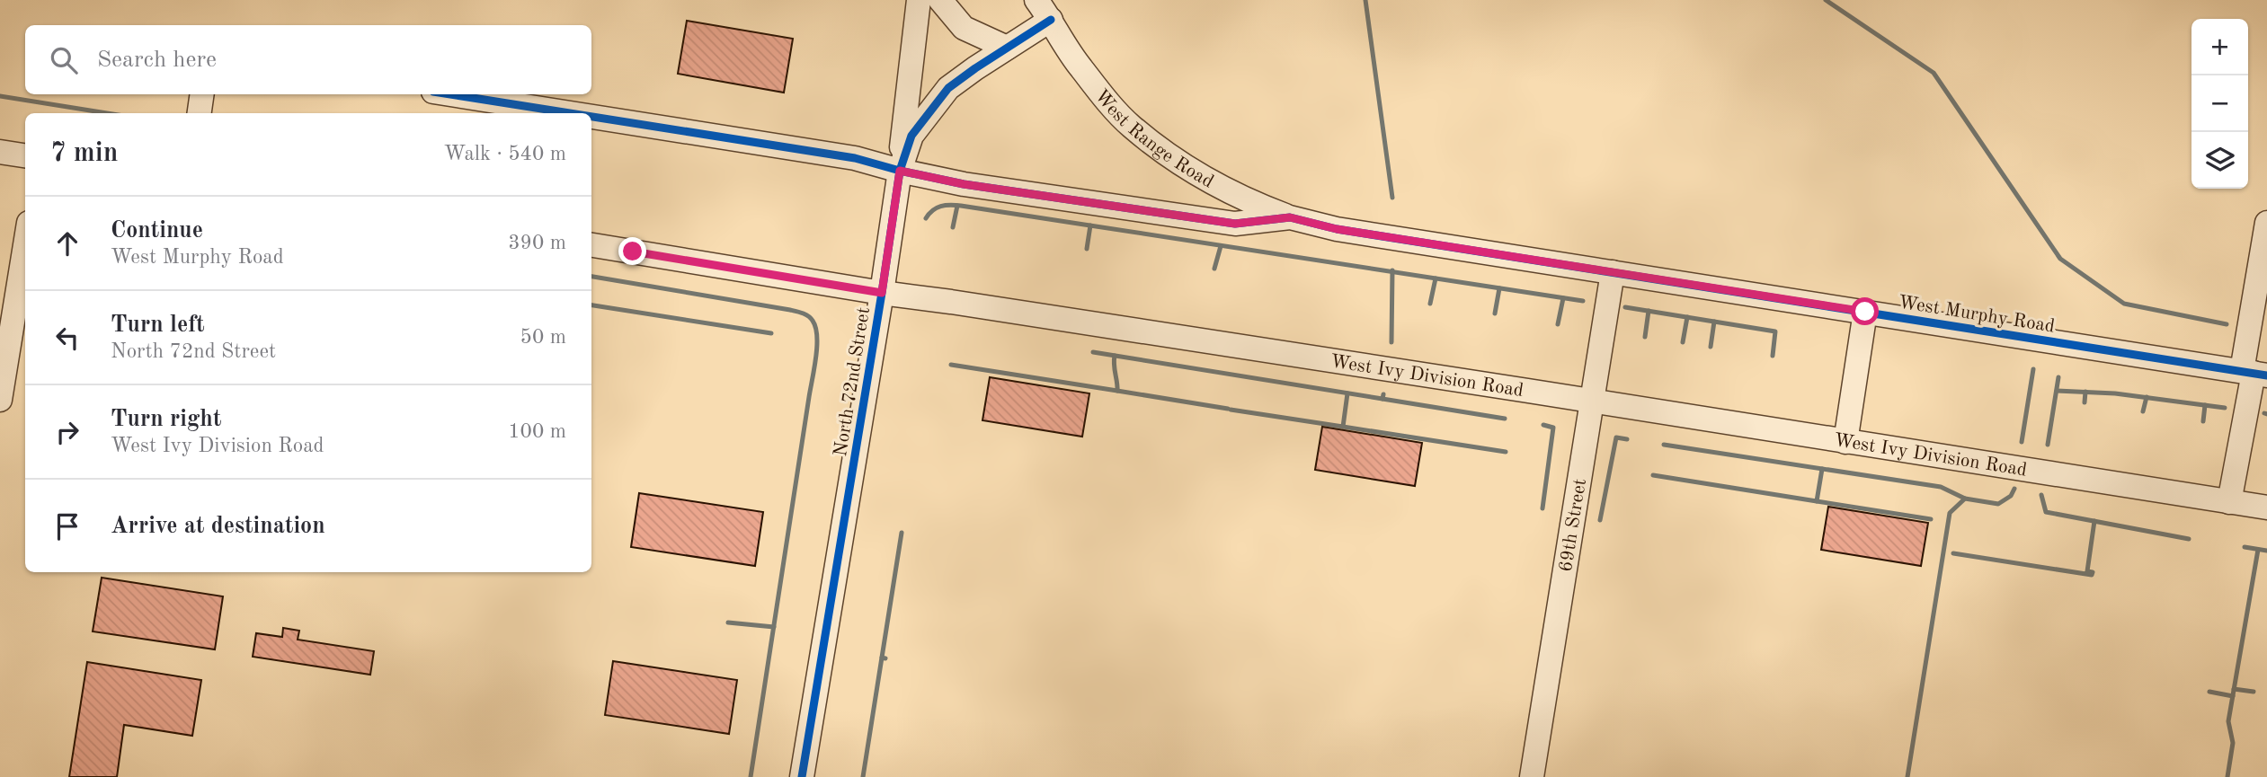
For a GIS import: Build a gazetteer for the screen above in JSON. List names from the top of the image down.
{
  "streets": {
    "street": [
      "West Range Road",
      "West Murphy Road",
      "West Ivy Division Road",
      "North 72nd Street",
      "69th Street"
    ]
  },
  "crossings": [
    ["West Range Road", "West Murphy Road"],
    ["West Range Road", "North 72nd Street"],
    ["West Murphy Road", "North 72nd Street"],
    ["West Murphy Road", "69th Street"],
    ["West Ivy Division Road", "North 72nd Street"],
    ["West Ivy Division Road", "69th Street"]
  ],
  "page": {
    "map_buttons": ["+", "−"],
    "search": "Search here",
    "heading": ["7 min", "Walk · 540 m"],
    "list": [
      ["Continue", "West Murphy Road", "390 m"],
      ["Turn left", "North 72nd Street", "50 m"],
      ["Turn right", "West Ivy Division Road", "100 m"],
      "Arrive at destination"
    ]
  }
}
